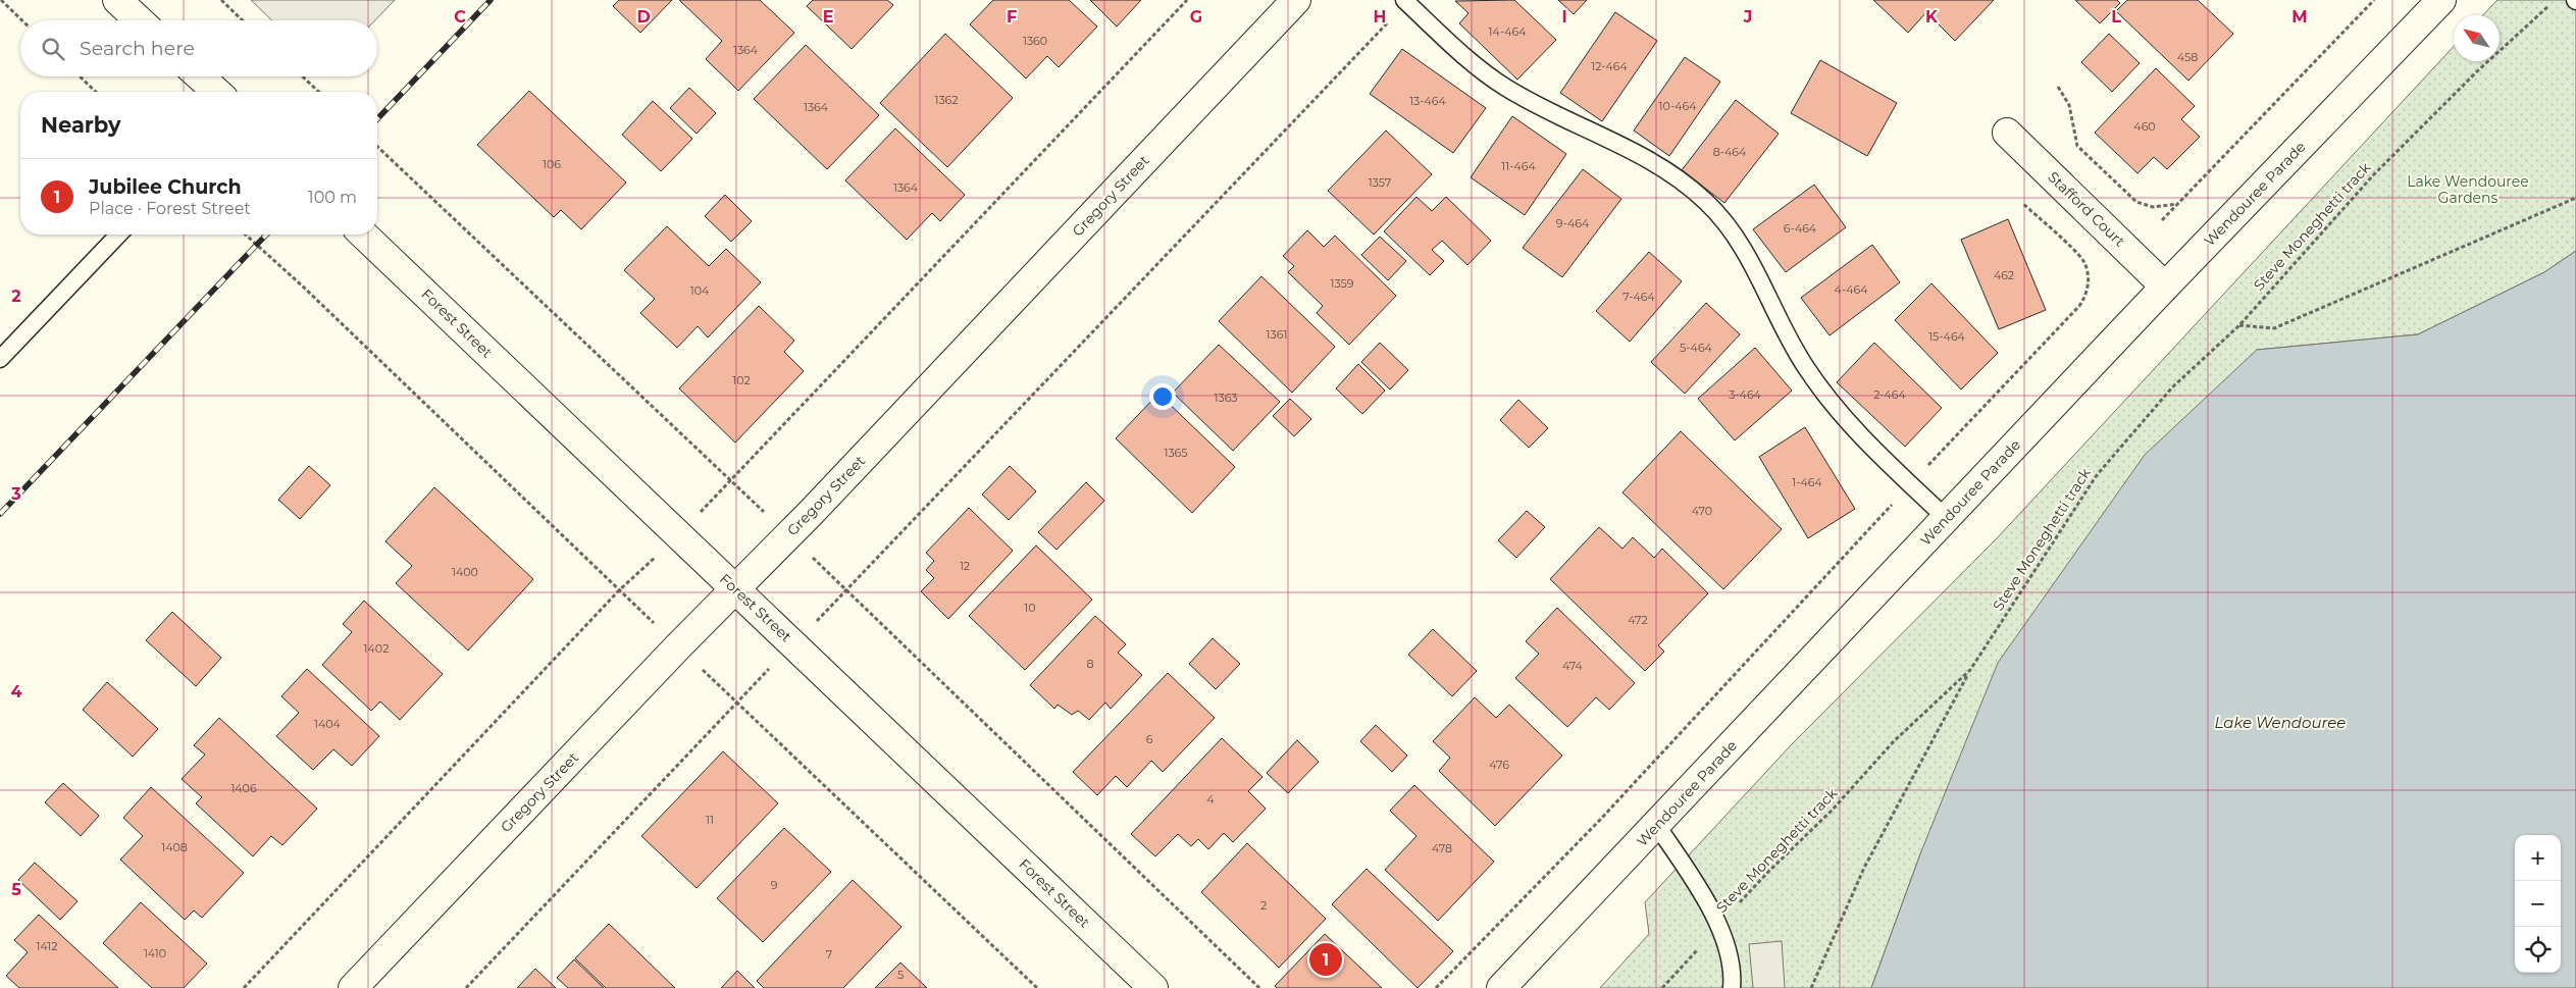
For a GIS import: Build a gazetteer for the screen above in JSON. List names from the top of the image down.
{
  "streets": {
    "street": [
      "Wendouree Parade",
      "Gregory Street",
      "Stafford Court",
      "Forest Street"
    ],
    "path": ["Steve Moneghetti track"]
  },
  "crossings": [
    ["Wendouree Parade", "Stafford Court"],
    ["Gregory Street", "Forest Street"]
  ],
  "water": ["Lake Wendouree"],
  "parks": ["Lake Wendouree Gardens"],
  "house_numbers": [
    "14-464",
    "1360",
    "1364",
    "458",
    "12-464",
    "1362",
    "13-464",
    "10-464",
    "1364",
    "460",
    "8-464",
    "106",
    "11-464",
    "1357",
    "1364",
    "9-464",
    "6-464",
    "462",
    "1359",
    "4-464",
    "104",
    "7-464",
    "1361",
    "15-464",
    "5-464",
    "102",
    "3-464",
    "2-464",
    "1363",
    "1365",
    "1-464",
    "470",
    "12",
    "1400",
    "10",
    "472",
    "1402",
    "8",
    "474",
    "1404",
    "6",
    "476",
    "1406",
    "4",
    "11",
    "1408",
    "478",
    "9",
    "2",
    "1412",
    "1410",
    "7",
    "5"
  ],
  "north": "top left",
  "page": {
    "search": "Search here",
    "heading": "Nearby",
    "list": [
      {
        "mark": "1",
        "name": "Jubilee Church",
        "note": "Place · Forest Street",
        "value": "100 m"
      }
    ],
    "map_buttons": ["+", "−"],
    "pins": "1"
  },
  "grid": {
    "columns": [
      "C",
      "D",
      "E",
      "F",
      "G",
      "H",
      "I",
      "J",
      "K",
      "L",
      "M"
    ],
    "rows": [
      "2",
      "3",
      "4",
      "5"
    ]
  }
}
